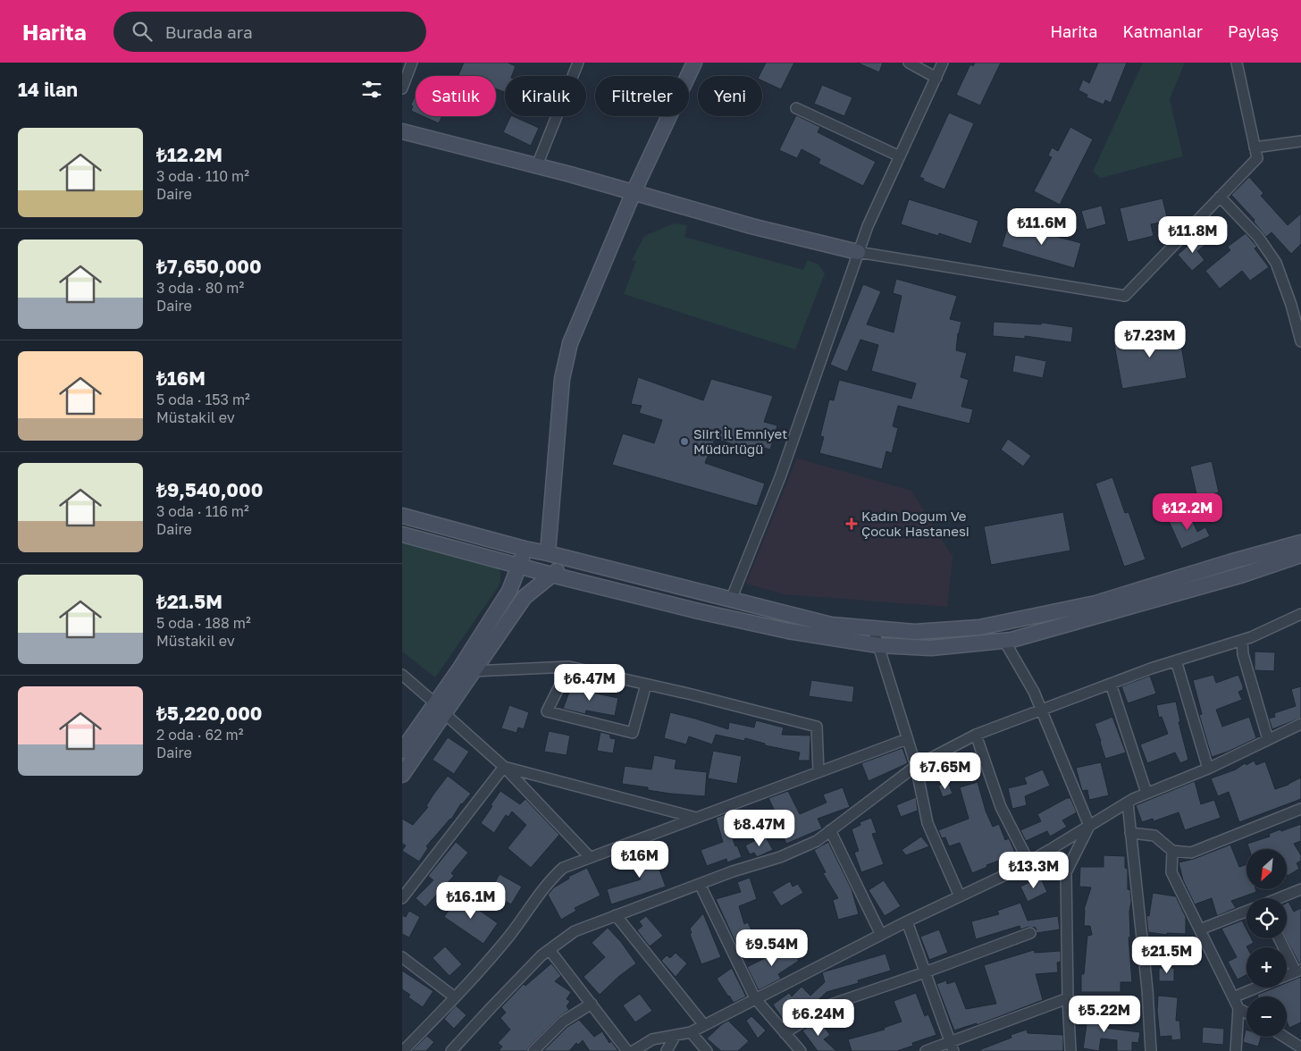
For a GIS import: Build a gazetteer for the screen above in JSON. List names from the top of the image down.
{
  "places": {
    "other": ["Siirt İl Emniyet Müdürlüğü"],
    "health": ["Kadın Doğum Ve Çocuk Hastanesi"]
  },
  "north": "bottom left",
  "page": {
    "header": "Harita",
    "search": "Burada ara",
    "nav": ["Harita", "Katmanlar", "Paylaş"],
    "heading": "14 ilan",
    "chip": [
      "Satılık",
      "Kiralık",
      "Filtreler",
      "Yeni"
    ],
    "list": [
      {
        "name": "₺12.2M",
        "note": "3 oda · 110 m² · Daire"
      },
      {
        "name": "₺7,650,000",
        "note": "3 oda · 80 m² · Daire"
      },
      {
        "name": "₺16M",
        "note": "5 oda · 153 m² · Müstakil ev"
      },
      {
        "name": "₺9,540,000",
        "note": "3 oda · 116 m² · Daire"
      },
      {
        "name": "₺21.5M",
        "note": "5 oda · 188 m² · Müstakil ev"
      },
      {
        "name": "₺5,220,000",
        "note": "2 oda · 62 m² · Daire"
      }
    ],
    "price": [
      "₺11.6M",
      "₺11.8M",
      "₺7.23M",
      "₺12.2M",
      "₺6.47M",
      "₺7.65M",
      "₺8.47M",
      "₺16M",
      "₺13.3M",
      "₺16.1M",
      "₺9.54M",
      "₺21.5M",
      "₺5.22M",
      "₺6.24M"
    ],
    "map_buttons": ["+", "−"]
  }
}
